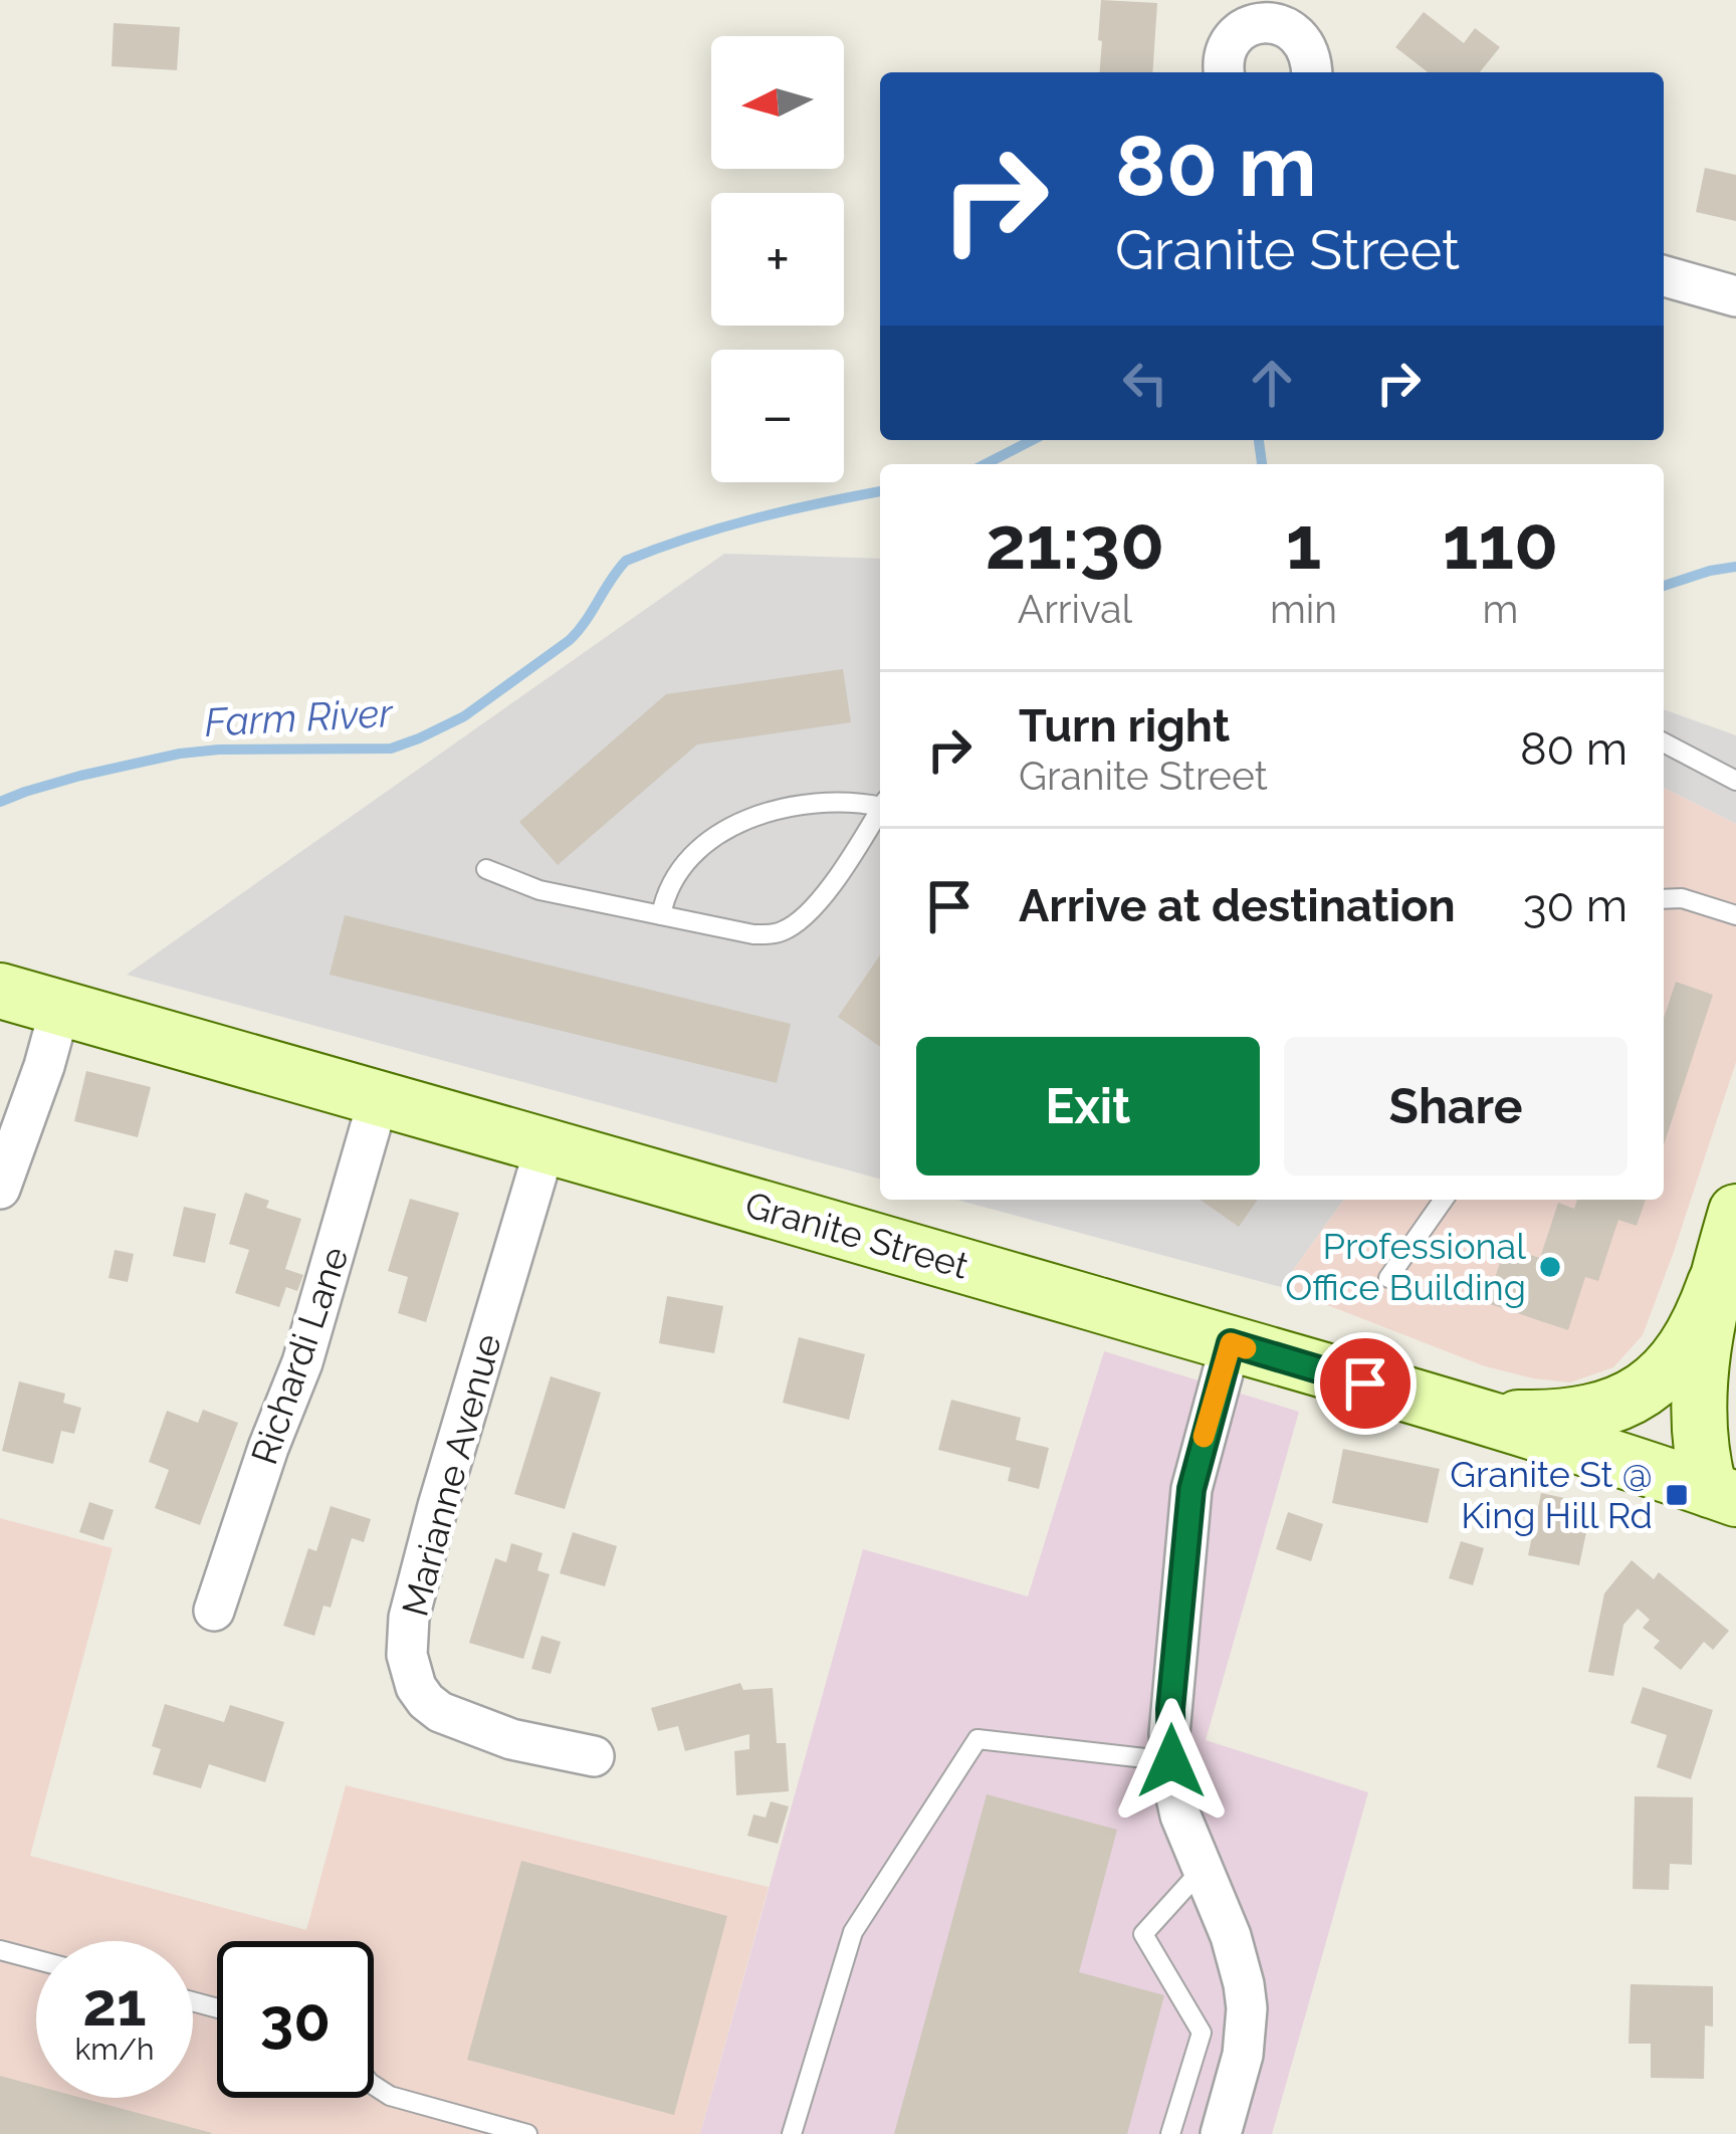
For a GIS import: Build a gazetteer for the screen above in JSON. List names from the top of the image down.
{
  "streets": {
    "main road": ["Granite Street"],
    "street": ["Richardi Lane", "Marianne Avenue"]
  },
  "crossings": [
    ["Granite Street", "Richardi Lane"],
    ["Granite Street", "Marianne Avenue"]
  ],
  "water": ["Farm River"],
  "places": {
    "other": ["Professional Office Building"],
    "transit": ["Granite St @ King Hill Rd"]
  },
  "north": "left",
  "page": {
    "map_buttons": ["+", "−"],
    "turn": ["80 m", "Granite Street"],
    "eta": [
      "21:30",
      "Arrival",
      "1",
      "min",
      "110",
      "m"
    ],
    "list": [
      {
        "name": "Turn right",
        "note": "Granite Street",
        "value": "80 m"
      },
      {
        "name": "Arrive at destination",
        "value": "30 m"
      }
    ],
    "buttons": ["Exit", "Share"],
    "speed": "21 km/h",
    "limit": "30"
  }
}
